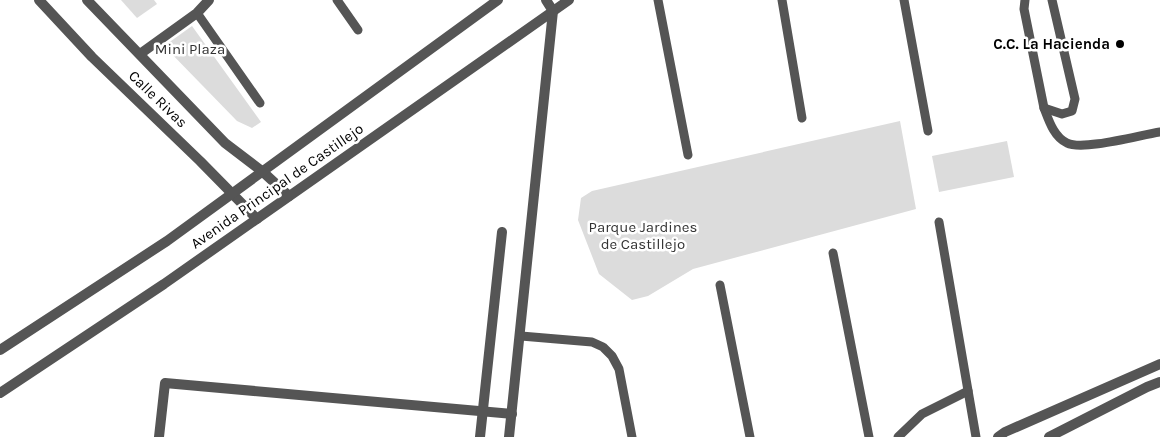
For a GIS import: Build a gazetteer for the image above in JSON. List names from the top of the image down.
{
  "streets": {
    "street": ["Calle Rivas", "Avenida Principal de Castillejo"]
  },
  "crossings": [
    ["Calle Rivas", "Avenida Principal de Castillejo"]
  ],
  "parks": ["Mini Plaza", "Parque Jardines de Castillejo"],
  "places": ["C.C. La Hacienda"]
}
